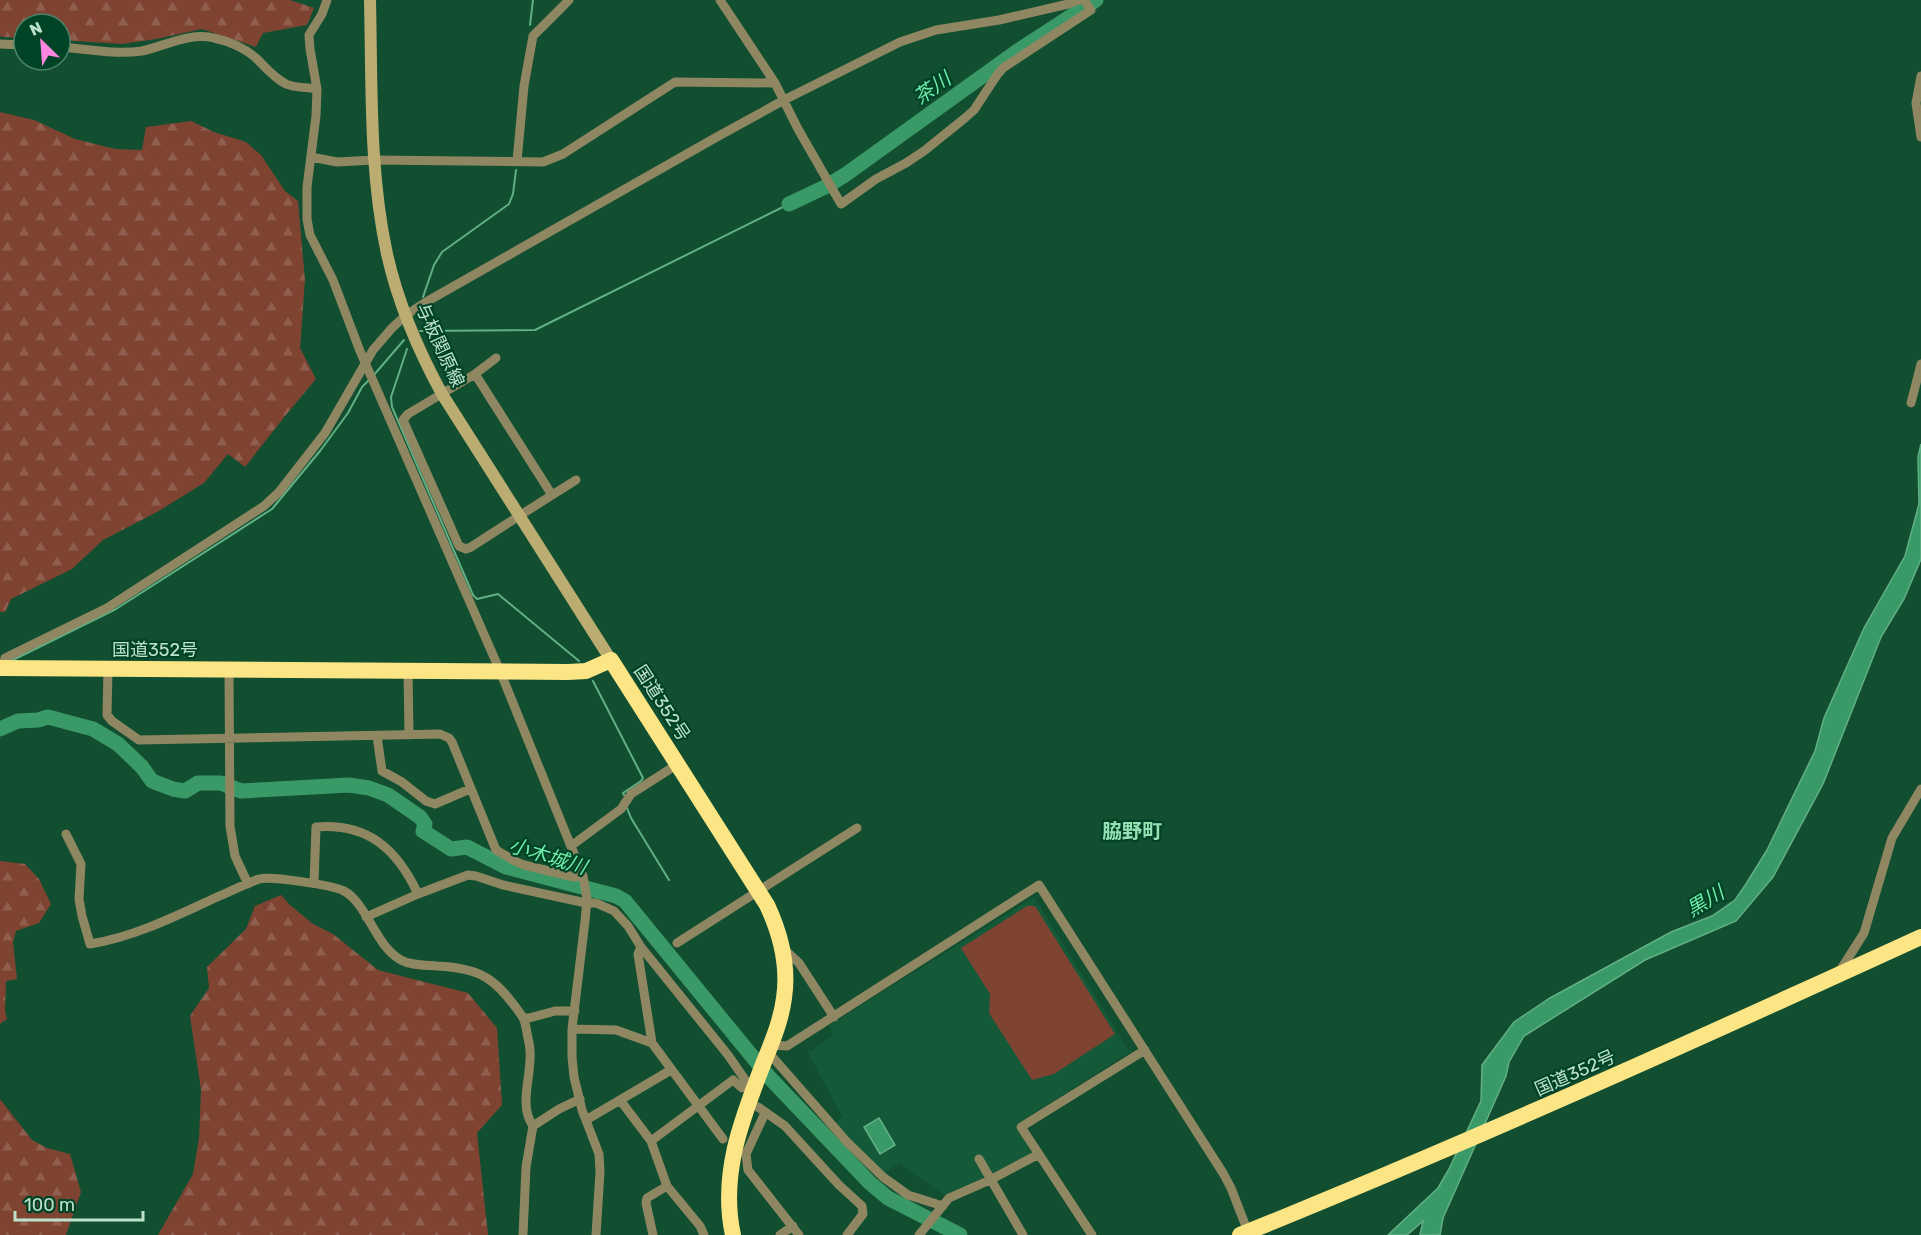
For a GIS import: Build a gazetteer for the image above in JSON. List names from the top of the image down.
{
  "streets": {
    "highway": ["国道352号"],
    "main road": ["与板関原線"]
  },
  "crossings": [
    ["与板関原線", "国道352号"]
  ],
  "districts": ["脇野町"],
  "water": ["茶川", "小木城川", "黒川"],
  "scale_bar": "100 m",
  "north": "top left"
}
